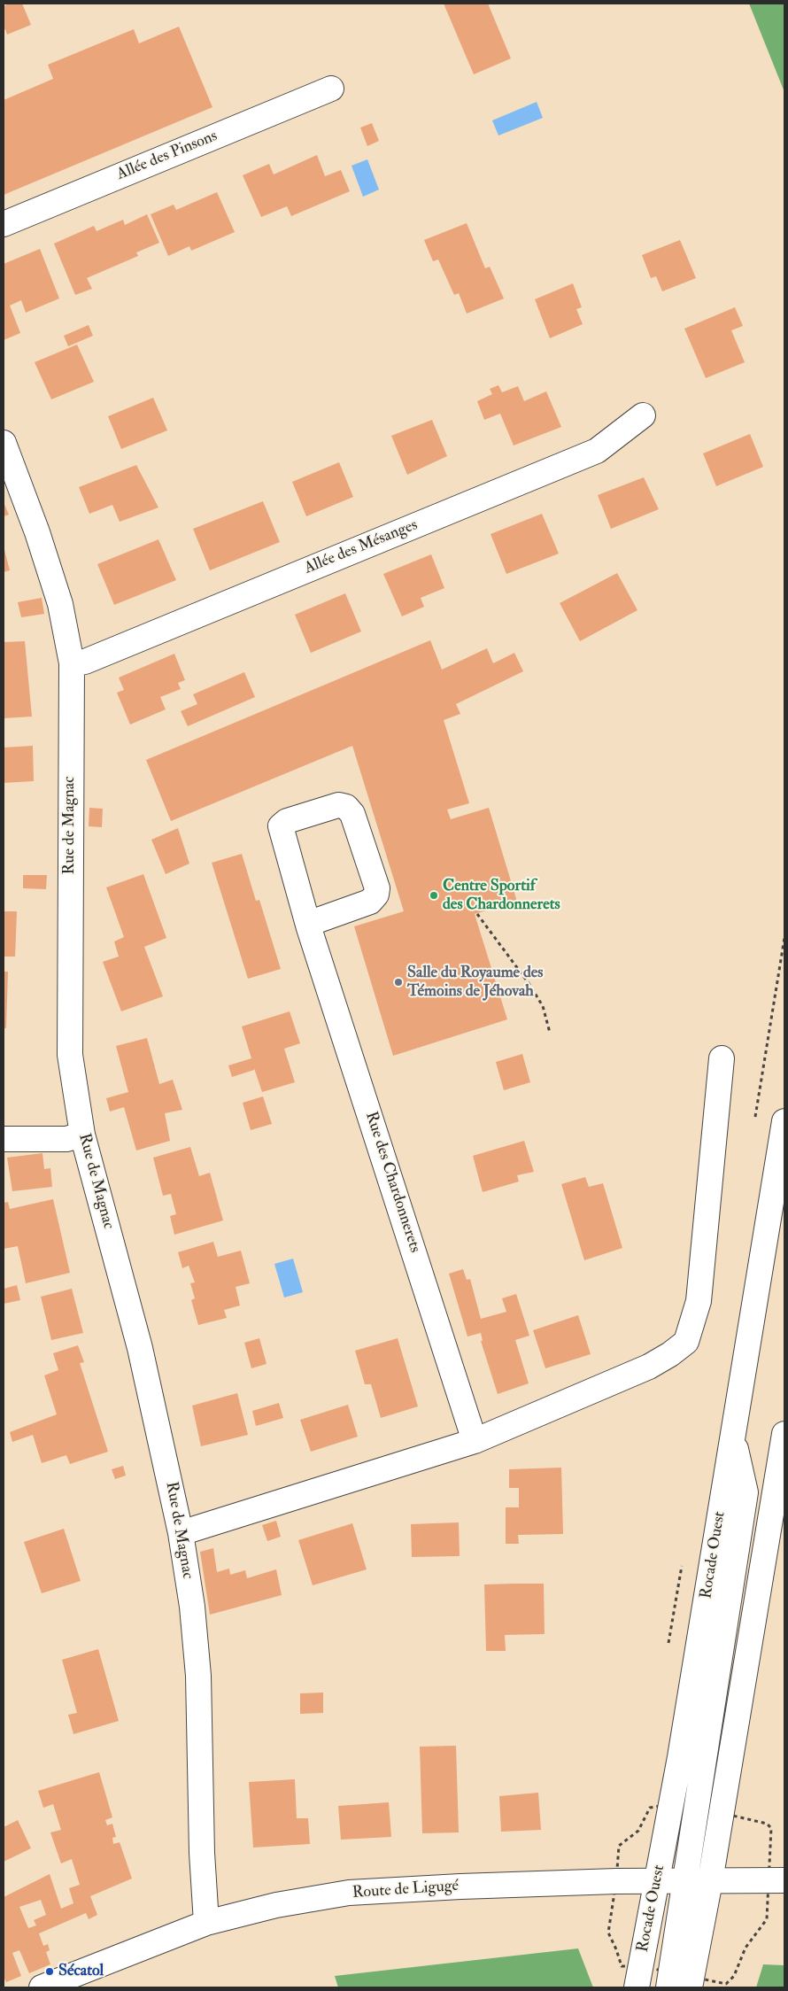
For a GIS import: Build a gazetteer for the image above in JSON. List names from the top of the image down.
{
  "streets": {
    "street": [
      "Allée des Pinsons",
      "Allée des Mésanges",
      "Rue de Magnac",
      "Rue des Chardonnerets",
      "Rocade Ouest",
      "Route de Ligugé"
    ]
  },
  "crossings": [
    ["Allée des Mésanges", "Rue de Magnac"],
    ["Rue de Magnac", "Route de Ligugé"],
    ["Rocade Ouest", "Route de Ligugé"]
  ],
  "places": ["Centre Sportif des Chardonnerets", "Salle du Royaume des Témoins de Jéhovah", "Sécatol"]
}
